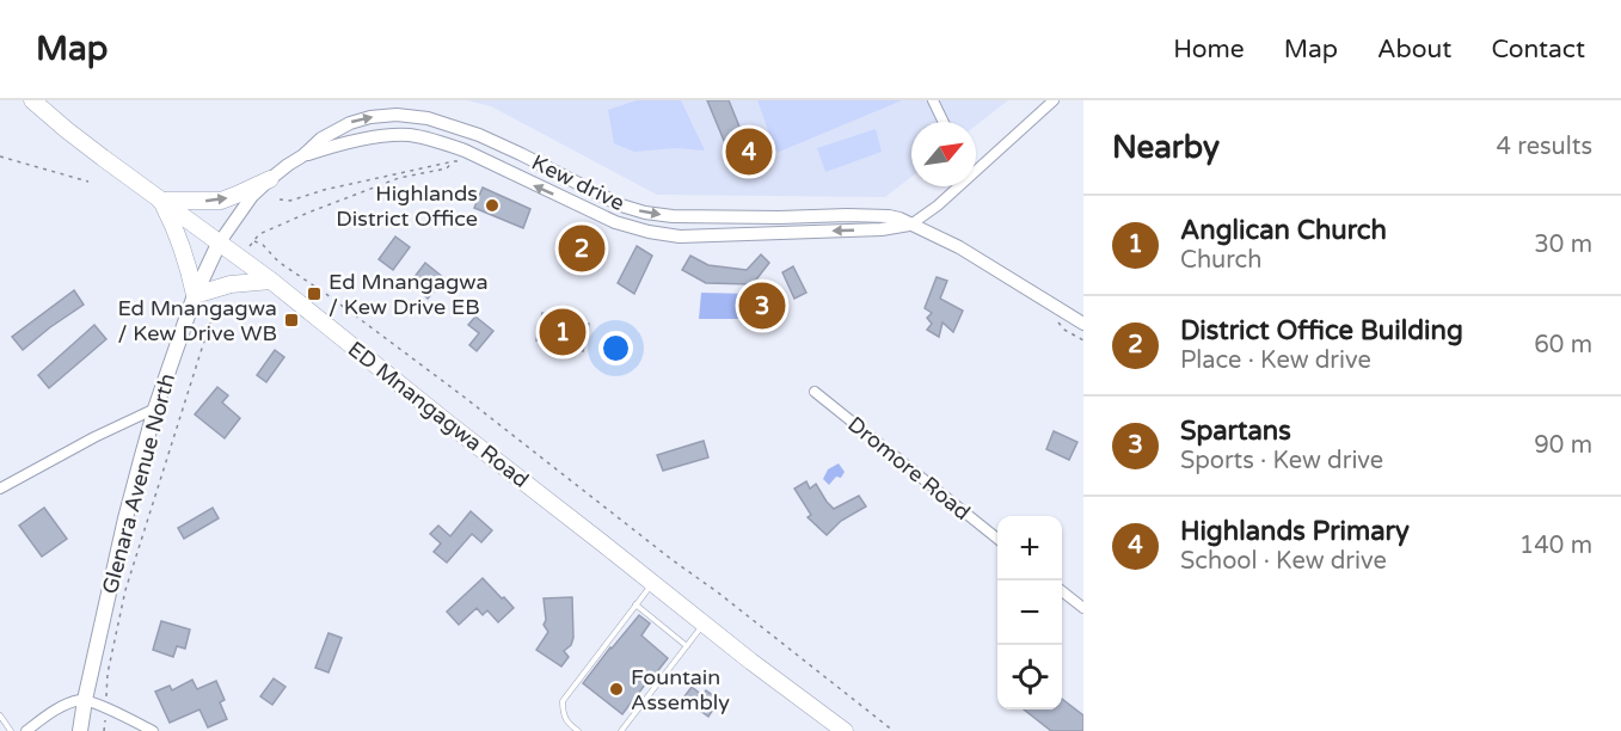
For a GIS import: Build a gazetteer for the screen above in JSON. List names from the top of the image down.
{
  "streets": {
    "highway": ["ED Mnangagwa Road"],
    "main road": ["Glenara Avenue North"],
    "street": ["Kew drive", "Dromore Road"]
  },
  "crossings": [
    ["Kew drive", "ED Mnangagwa Road"],
    ["Kew drive", "Glenara Avenue North"],
    ["ED Mnangagwa Road", "Glenara Avenue North"]
  ],
  "places": {
    "other": ["Highlands District Office", "Fountain Assembly"],
    "transit": ["Ed Mnangagwa / Kew Drive EB", "Ed Mnangagwa / Kew Drive WB"]
  },
  "north": "top right",
  "page": {
    "header": "Map",
    "nav": [
      "Home",
      "Map",
      "About",
      "Contact"
    ],
    "heading": ["Nearby", "4 results"],
    "pins": [
      "4",
      "2",
      "3",
      "1"
    ],
    "list": [
      {
        "mark": "1",
        "name": "Anglican Church",
        "note": "Church",
        "value": "30 m"
      },
      {
        "mark": "2",
        "name": "District Office Building",
        "note": "Place · Kew drive",
        "value": "60 m"
      },
      {
        "mark": "3",
        "name": "Spartans",
        "note": "Sports · Kew drive",
        "value": "90 m"
      },
      {
        "mark": "4",
        "name": "Highlands Primary",
        "note": "School · Kew drive",
        "value": "140 m"
      }
    ],
    "map_buttons": ["+", "−"]
  }
}
